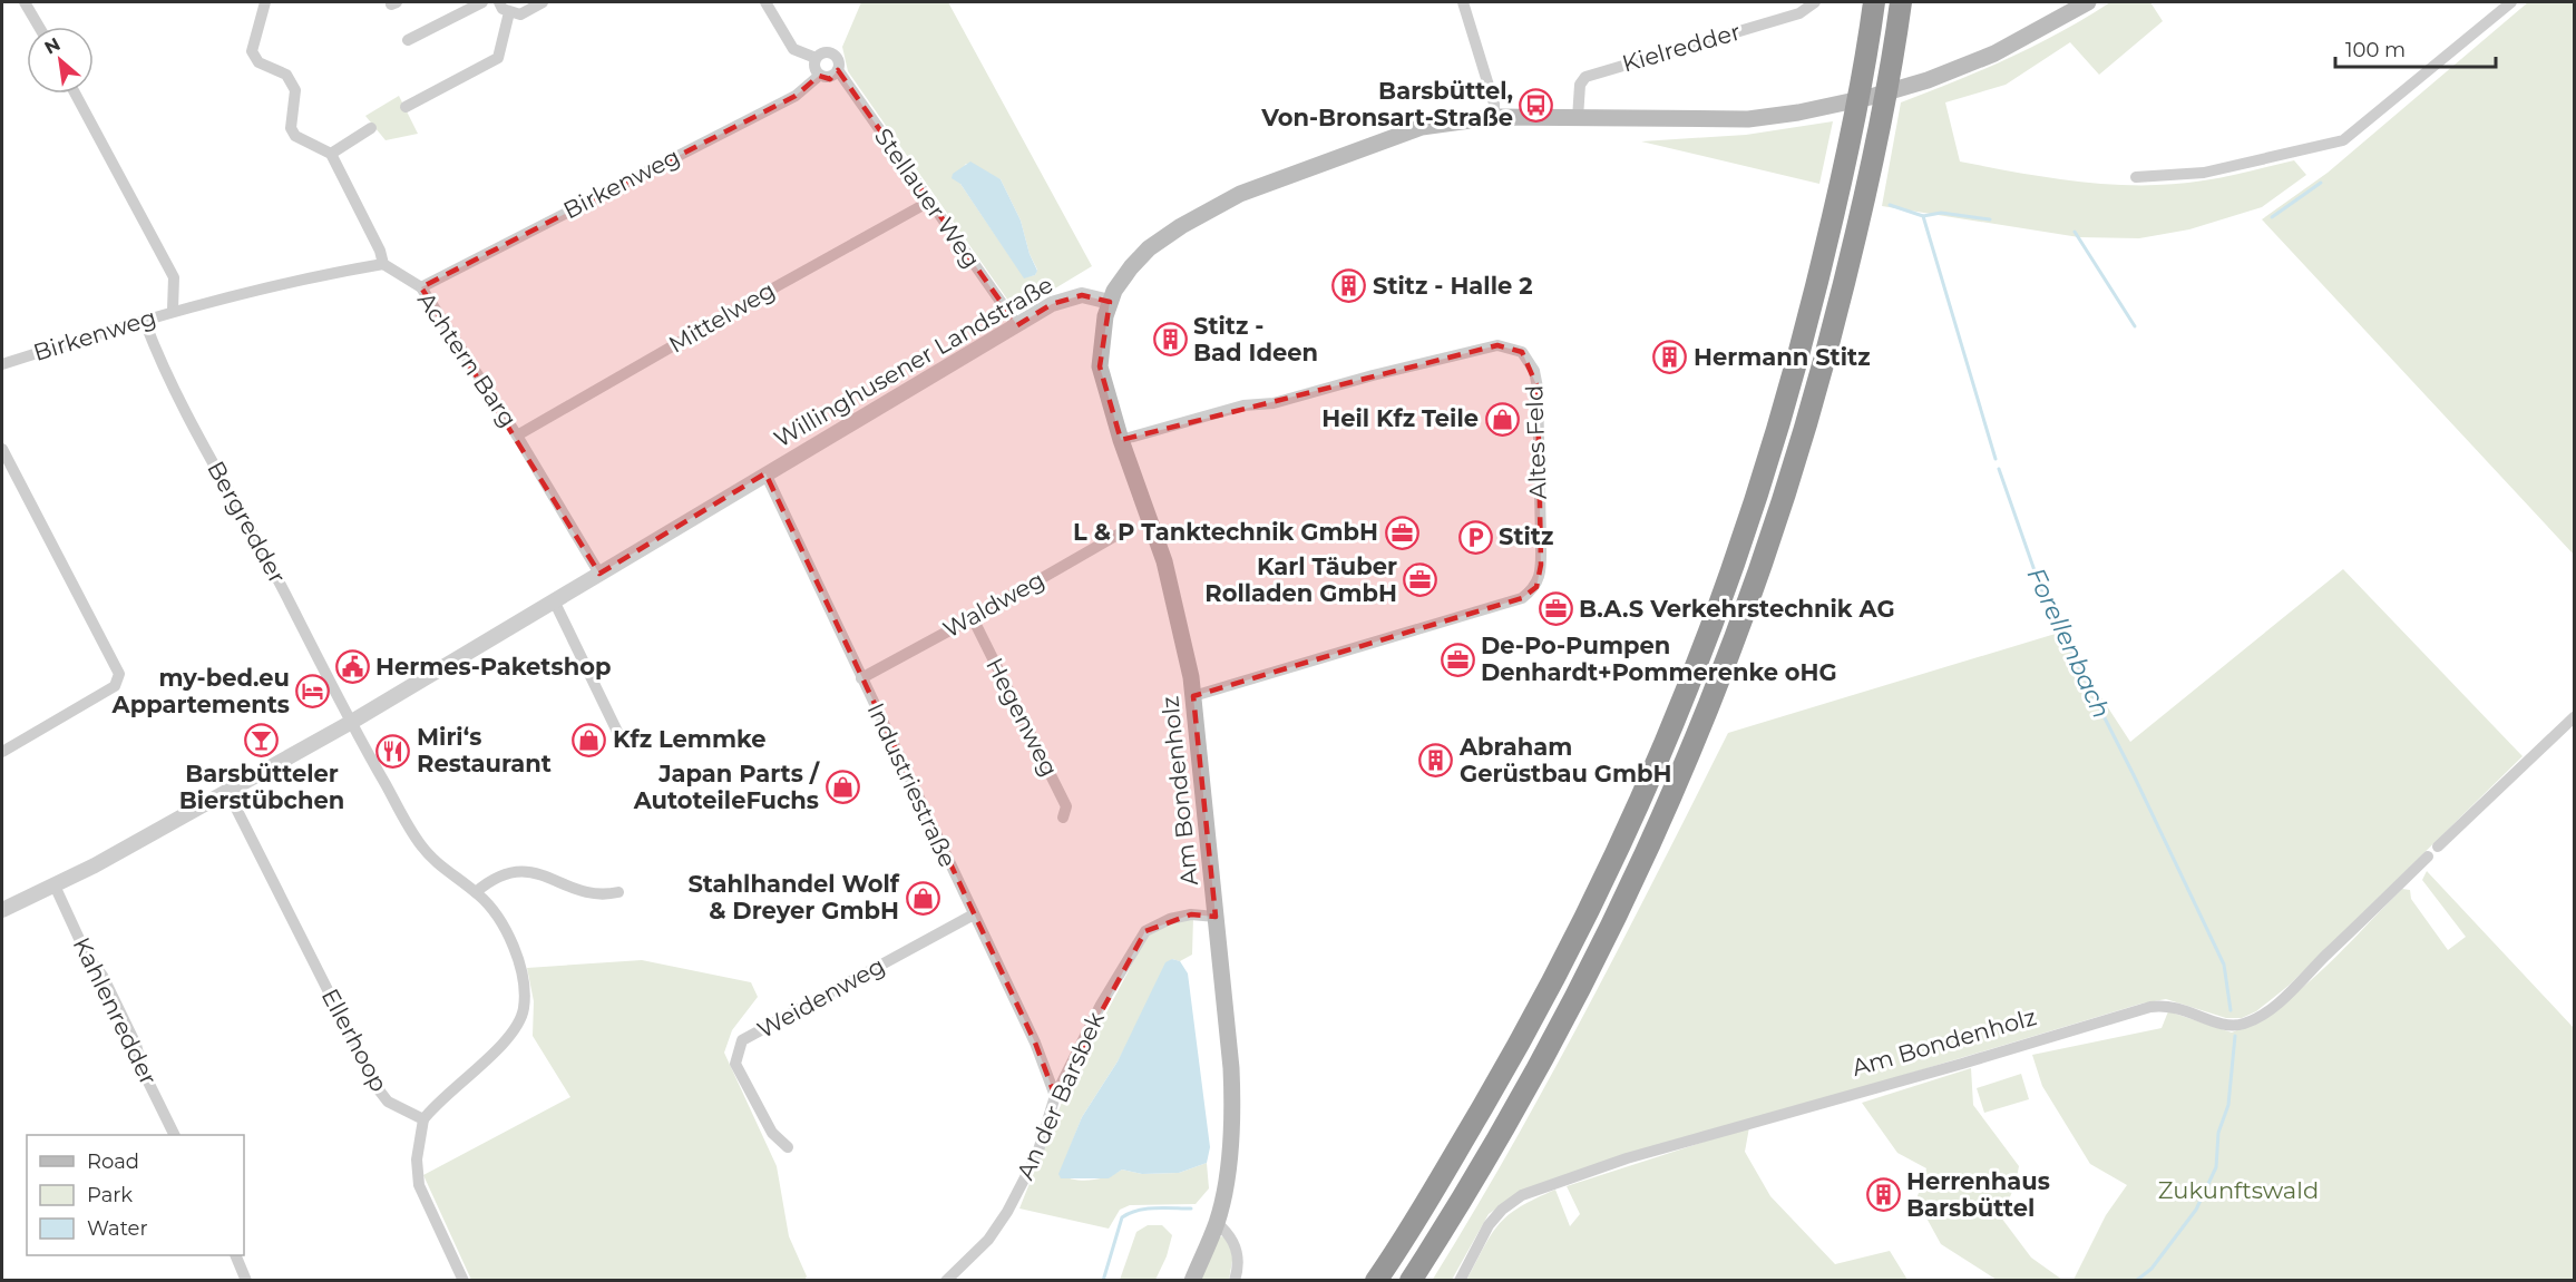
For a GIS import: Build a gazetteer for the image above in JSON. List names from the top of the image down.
{
  "streets": {
    "main road": ["Am Bondenholz"],
    "street": [
      "Kielredder",
      "Birkenweg",
      "Stellauer Weg",
      "Mittelweg",
      "Achtern Barg",
      "Willinghusener Landstraße",
      "Altes Feld",
      "Bergredder",
      "Waldweg",
      "Hegenweg",
      "Industriestraße",
      "Weidenweg",
      "Kahlenredder",
      "Ellerhoop",
      "An der Barsbek"
    ]
  },
  "crossings": [
    ["Birkenweg", "Stellauer Weg"],
    ["Birkenweg", "Achtern Barg"],
    ["Birkenweg", "Bergredder"],
    ["Stellauer Weg", "Mittelweg"],
    ["Stellauer Weg", "Willinghusener Landstraße"],
    ["Mittelweg", "Achtern Barg"],
    ["Achtern Barg", "Willinghusener Landstraße"],
    ["Willinghusener Landstraße", "Bergredder"],
    ["Willinghusener Landstraße", "Industriestraße"],
    ["Willinghusener Landstraße", "Am Bondenholz"],
    ["Willinghusener Landstraße", "Kahlenredder"],
    ["Willinghusener Landstraße", "Ellerhoop"],
    ["Altes Feld", "Am Bondenholz"],
    ["Bergredder", "Ellerhoop"],
    ["Waldweg", "Hegenweg"],
    ["Waldweg", "Industriestraße"],
    ["Industriestraße", "Weidenweg"],
    ["Industriestraße", "An der Barsbek"],
    ["Am Bondenholz", "An der Barsbek"]
  ],
  "water": ["Forellenbach"],
  "parks": ["Zukunftswald"],
  "places": {
    "bus stop": ["Barsbüttel, Von-Bronsart-Straße"],
    "building": [
      "Stitz - Halle 2",
      "Stitz - Bad Ideen",
      "Hermann Stitz",
      "Abraham Gerüstbau GmbH",
      "Herrenhaus Barsbüttel"
    ],
    "shop": [
      "Heil Kfz Teile",
      "Kfz Lemmke",
      "Japan Parts / AutoteileFuchs",
      "Stahlhandel Wolf & Dreyer GmbH"
    ],
    "office": [
      "L & P Tanktechnik GmbH",
      "Karl Täuber Rolladen GmbH",
      "B.A.S Verkehrstechnik AG",
      "De-Po-Pumpen Denhardt+Pommerenke oHG"
    ],
    "parking": ["Stitz"],
    "public building": ["Hermes-Paketshop"],
    "hotel": ["my-bed.eu Appartements"],
    "bar": ["Barsbütteler Bierstübchen"],
    "restaurant": ["Miri‘s Restaurant"]
  },
  "legend": ["Road", "Park", "Water"],
  "scale_bar": "100 m",
  "north": "top left"
}
